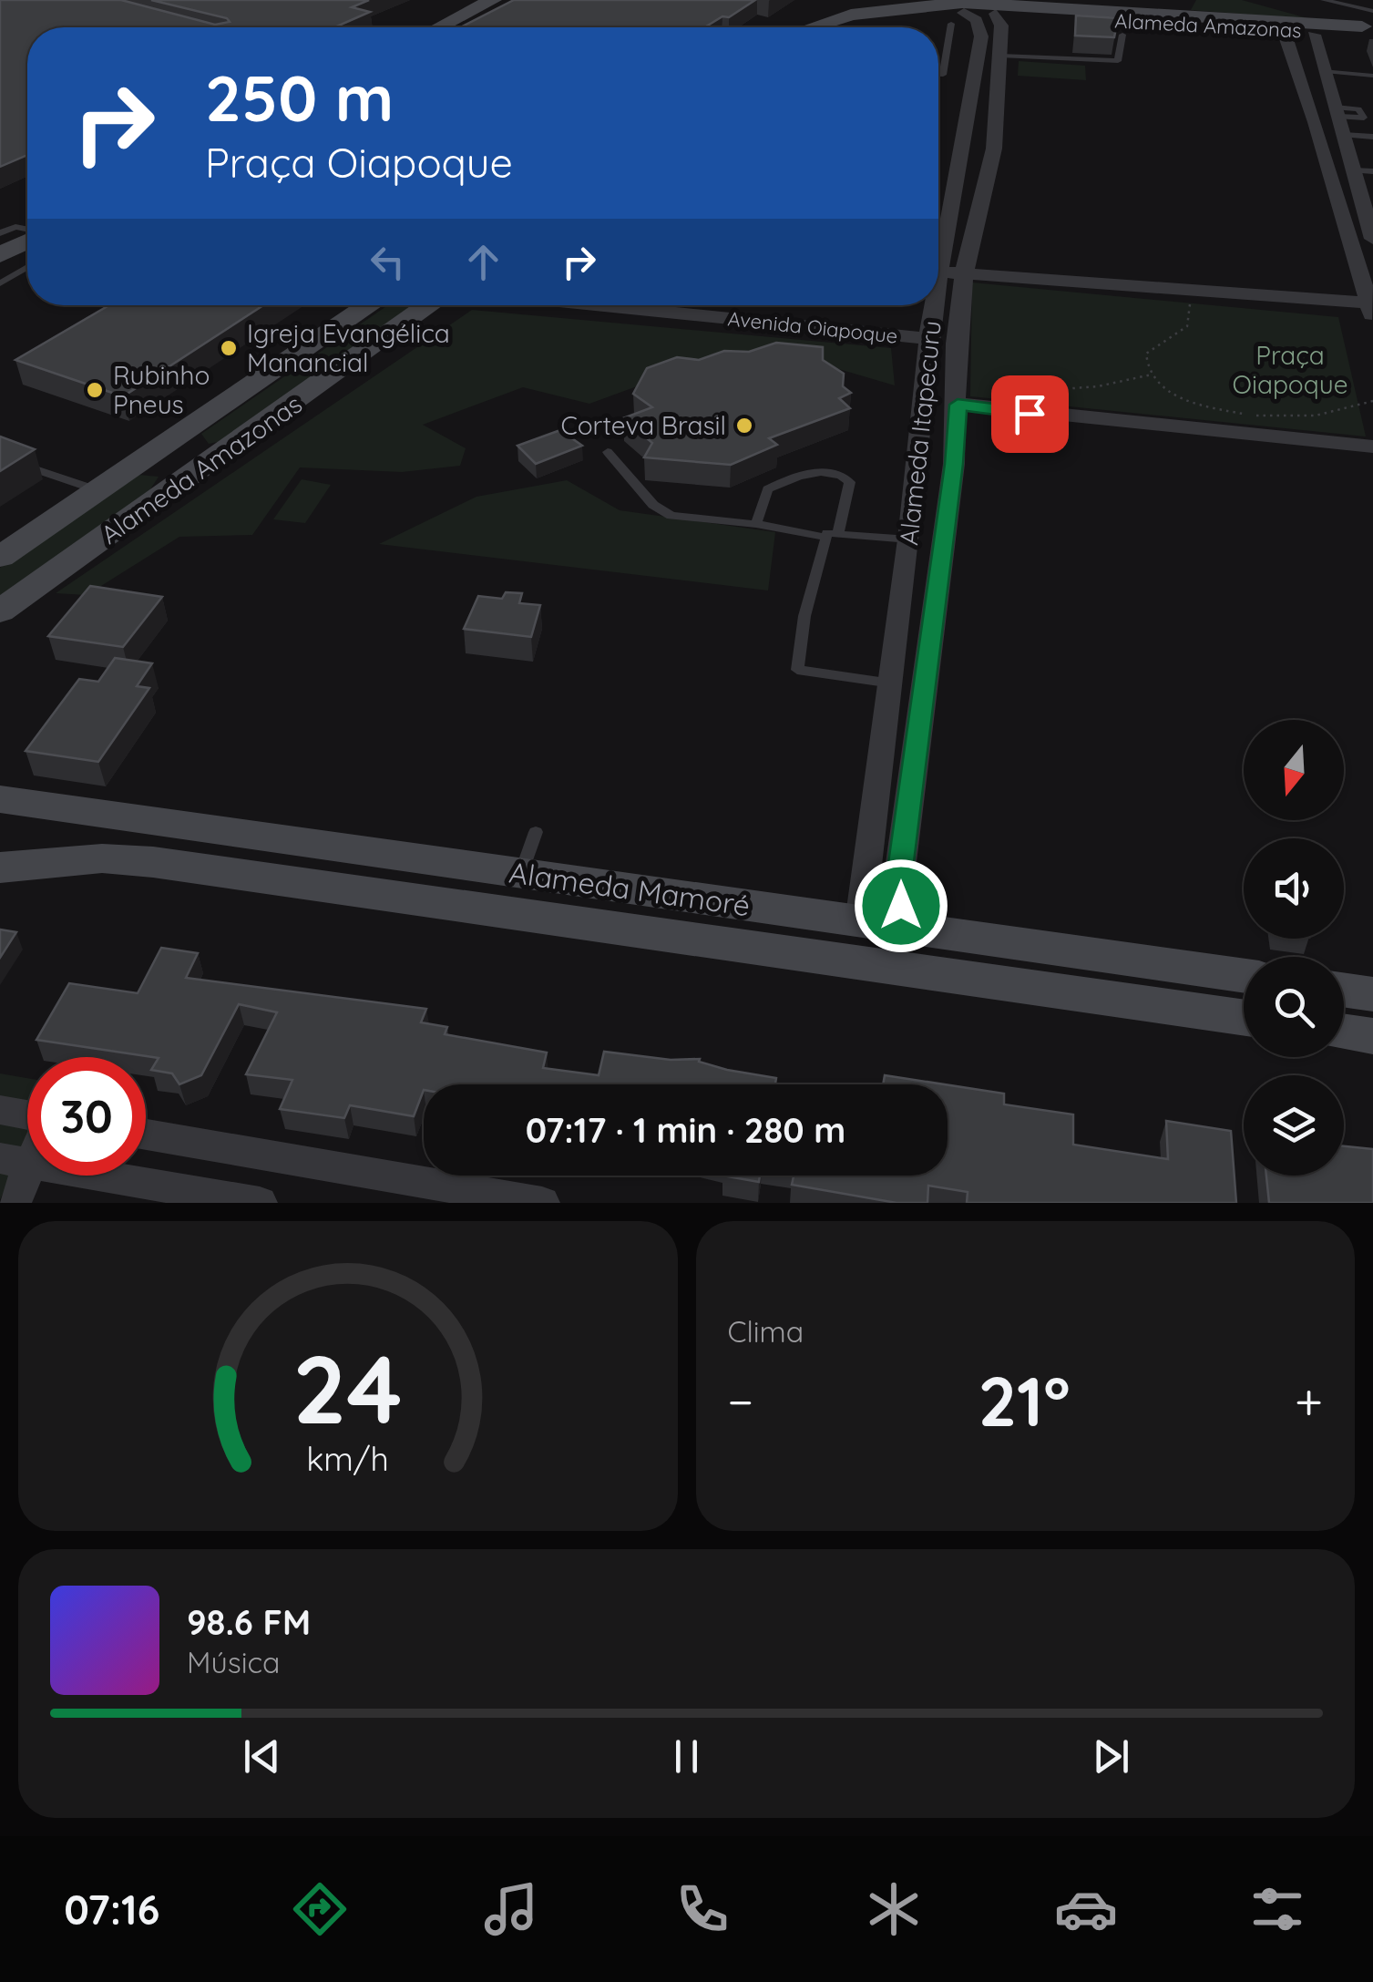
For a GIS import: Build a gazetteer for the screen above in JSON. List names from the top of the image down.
{
  "streets": {
    "main road": ["Alameda Amazonas", "Alameda Mamoré"],
    "street": ["Avenida Oiapoque", "Alameda Itapecuru"]
  },
  "crossings": [
    ["Alameda Amazonas", "Alameda Itapecuru"],
    ["Avenida Oiapoque", "Alameda Itapecuru"],
    ["Alameda Itapecuru", "Alameda Mamoré"]
  ],
  "parks": ["Praça Oiapoque"],
  "places": ["Igreja Evangélica Manancial", "Rubinho Pneus", "Corteva Brasil"],
  "north": "bottom",
  "page": {
    "turn": ["250 m", "Praça Oiapoque"],
    "limit": "30",
    "trip": "07:17 · 1 min · 280 m",
    "tile": "Clima",
    "heat": ["−", "21°", "+"],
    "song": ["98.6 FM", "Música"],
    "tabs": "07:16",
    "gauge": ["24", "km/h"]
  }
}
